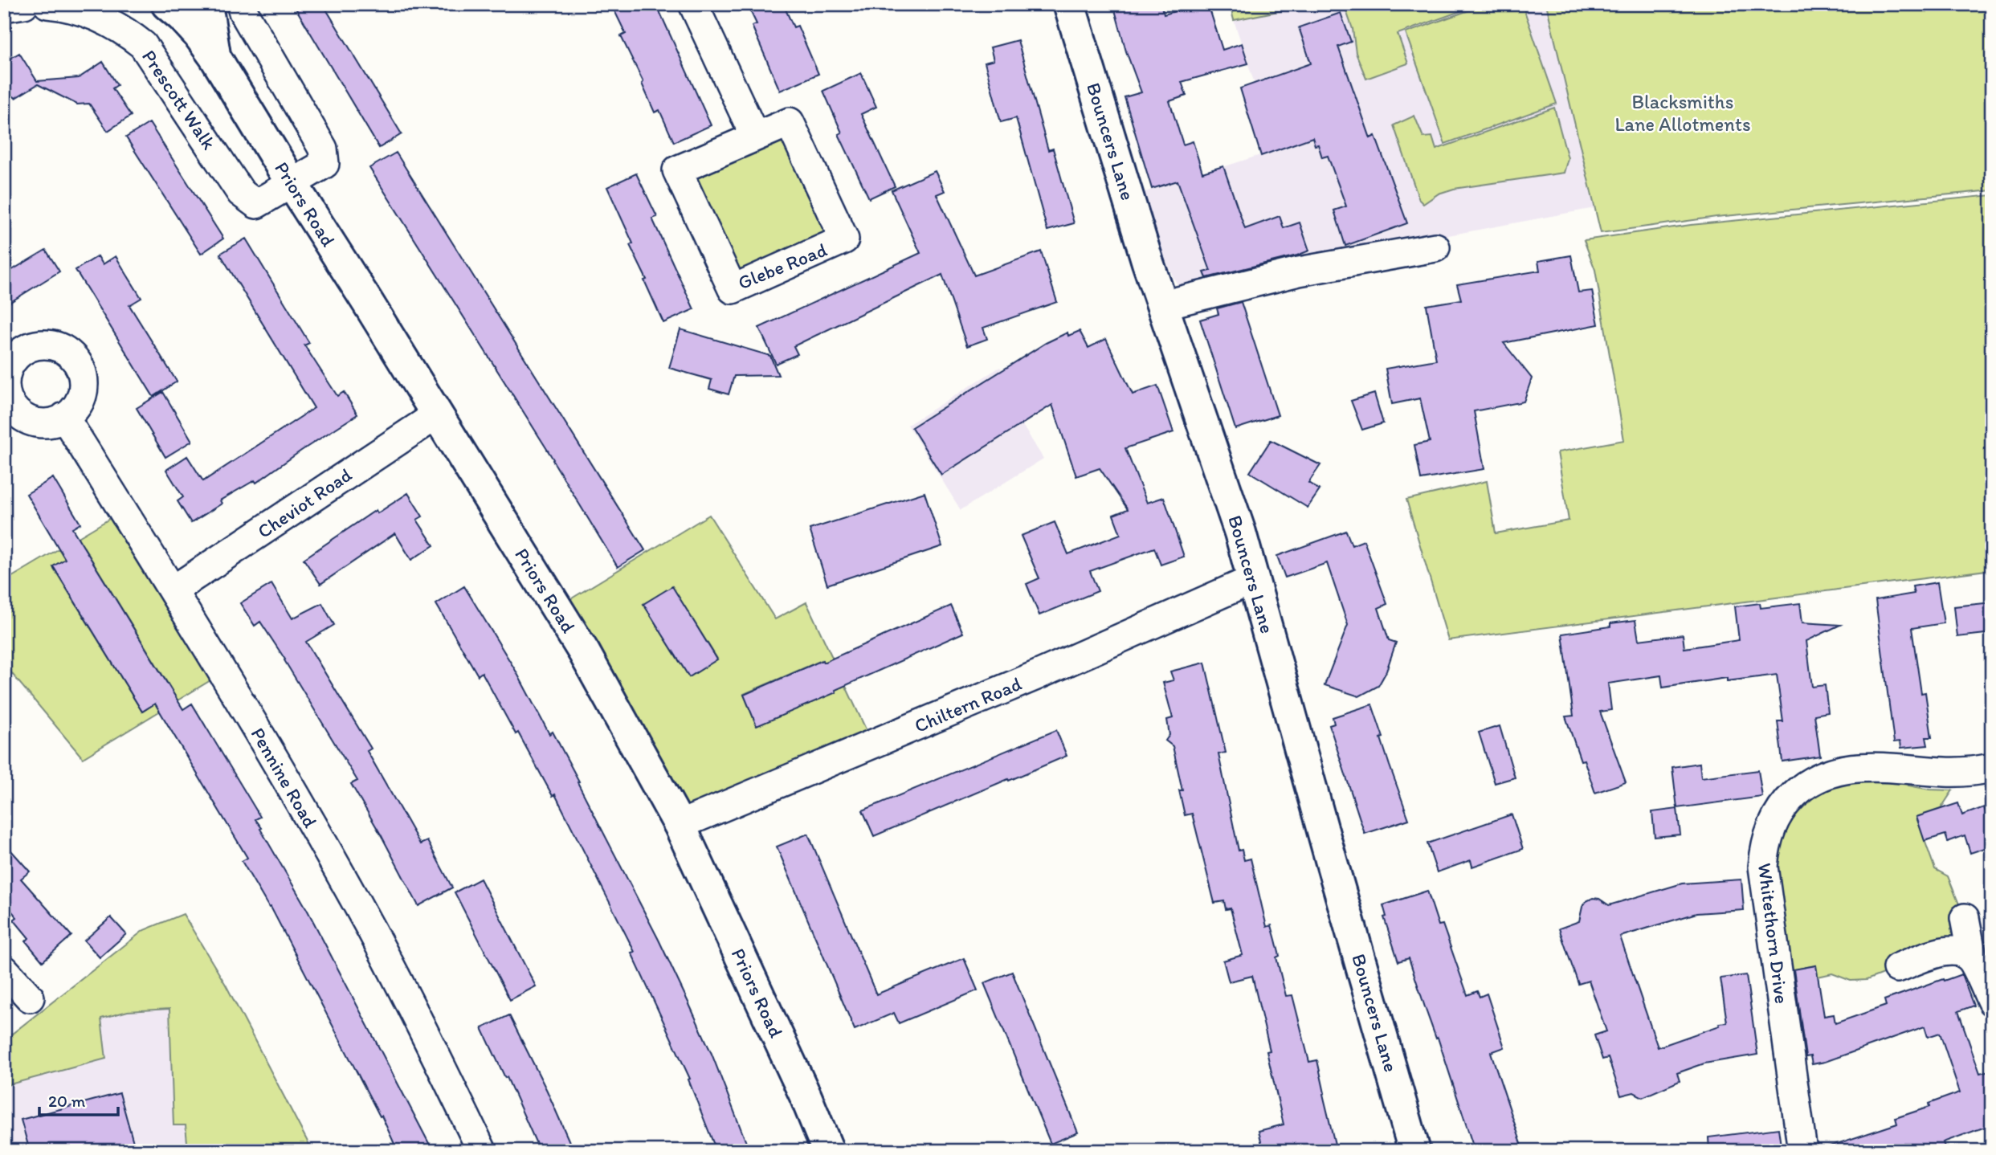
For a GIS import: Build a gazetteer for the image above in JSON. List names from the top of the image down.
{
  "streets": {
    "main road": ["Bouncers Lane", "Priors Road"],
    "street": [
      "Prescott Walk",
      "Glebe Road",
      "Cheviot Road",
      "Chiltern Road",
      "Pennine Road",
      "Whitethorn Drive"
    ]
  },
  "crossings": [
    ["Prescott Walk", "Priors Road"],
    ["Bouncers Lane", "Chiltern Road"],
    ["Priors Road", "Cheviot Road"],
    ["Priors Road", "Chiltern Road"],
    ["Cheviot Road", "Pennine Road"]
  ],
  "parks": ["Blacksmiths Lane Allotments"],
  "scale_bar": "20 m"
}
